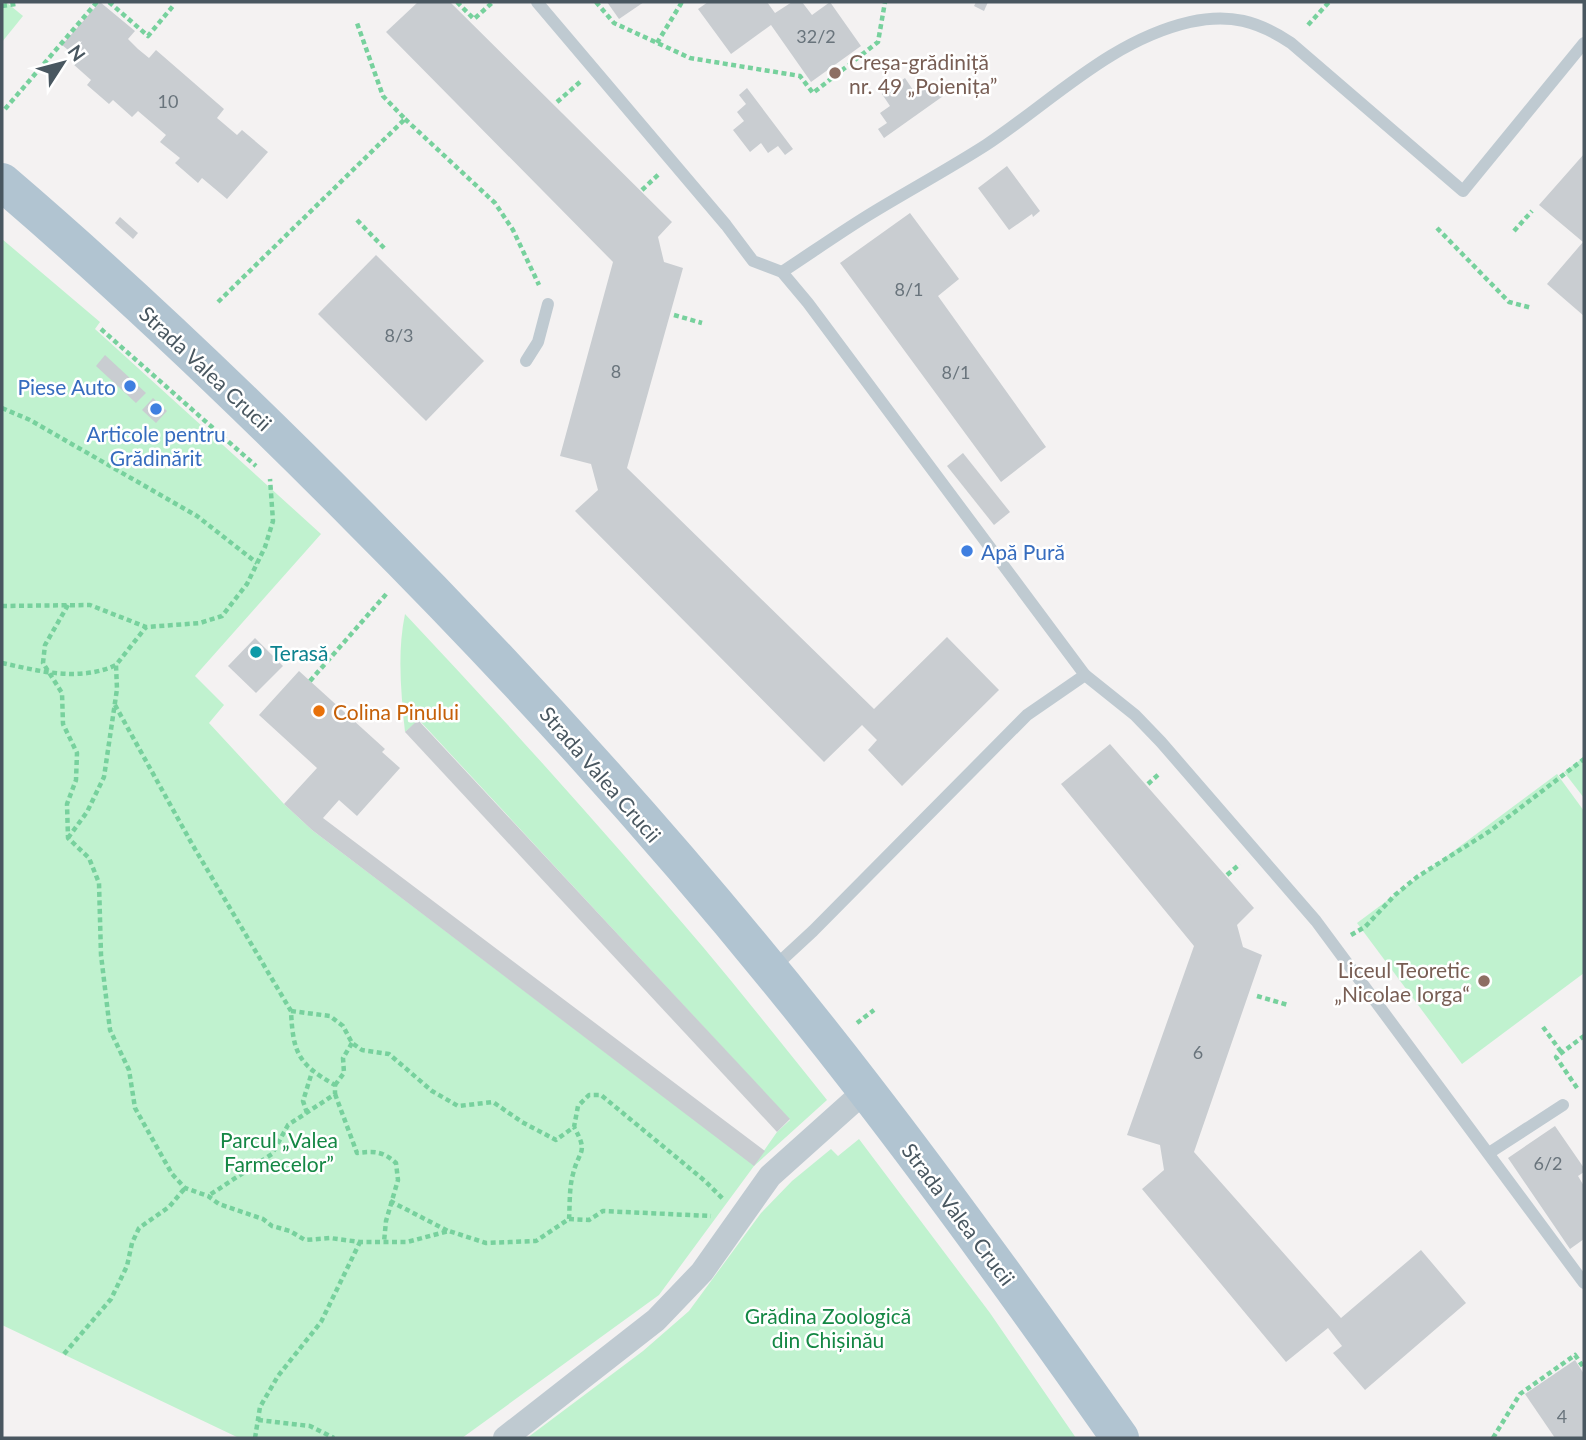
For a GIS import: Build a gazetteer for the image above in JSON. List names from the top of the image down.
{
  "streets": {
    "main road": ["Strada Valea Crucii"]
  },
  "parks": ["Parcul „Valea Farmecelor”", "Grădina Zoologică din Chișinău"],
  "places": [
    "Creșa-grădiniță nr. 49 „Poienița”",
    "Piese Auto",
    "Articole pentru Grădinărit",
    "Apă Pură",
    "Terasă",
    "Colina Pinului",
    "Liceul Teoretic „Nicolae Iorga“"
  ],
  "house_numbers": [
    "32/2",
    "10",
    "8/1",
    "8/3",
    "8",
    "8/1",
    "6",
    "6/2",
    "4"
  ],
  "north": "top right"
}
